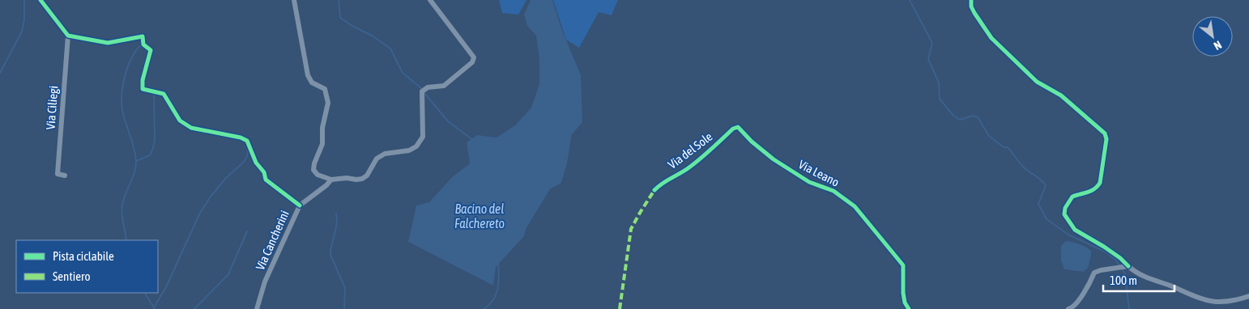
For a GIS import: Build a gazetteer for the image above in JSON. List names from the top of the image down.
{
  "streets": {
    "street": [
      "Via Ciliegi",
      "Via del Sole",
      "Via Leano",
      "Via Cancherini"
    ]
  },
  "crossings": [
    ["Via del Sole", "Via Leano"]
  ],
  "water": ["Bacino del Falchereto"],
  "legend": ["Pista ciclabile", "Sentiero"],
  "scale_bar": "100 m",
  "north": "bottom right"
}
